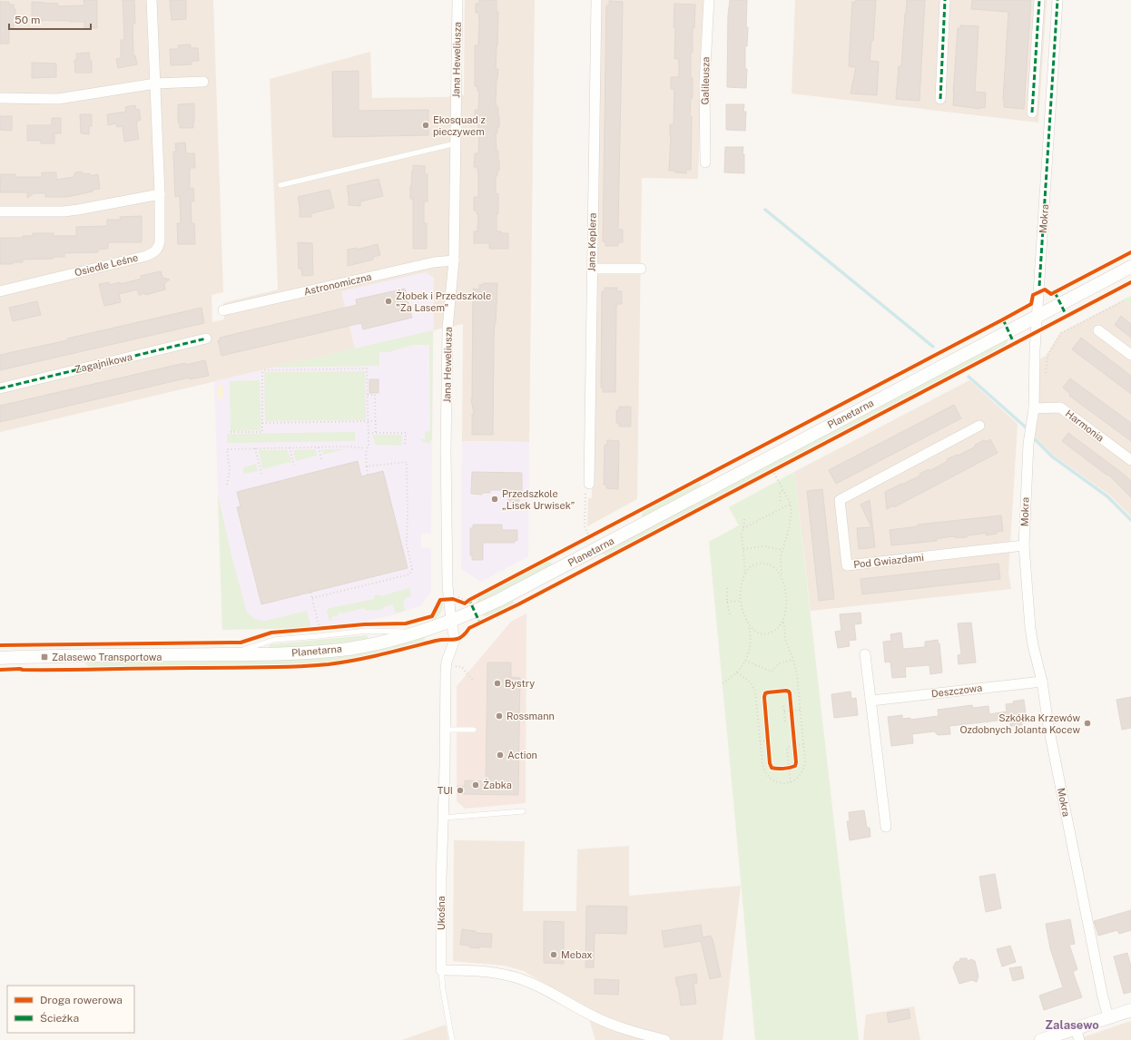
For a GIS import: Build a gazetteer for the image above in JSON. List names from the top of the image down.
{
  "streets": {
    "street": [
      "Jana Heweliusza",
      "Galileusza",
      "Mokra",
      "Jana Keplera",
      "Osiedle Leśne",
      "Astronomiczna",
      "Zagajnikowa",
      "Planetarna",
      "Harmonia",
      "Pod Gwiazdami",
      "Deszczowa",
      "Ukośna"
    ]
  },
  "crossings": [
    ["Jana Heweliusza", "Astronomiczna"],
    ["Jana Heweliusza", "Planetarna"],
    ["Jana Heweliusza", "Ukośna"],
    ["Mokra", "Planetarna"],
    ["Mokra", "Harmonia"],
    ["Mokra", "Pod Gwiazdami"],
    ["Mokra", "Deszczowa"],
    ["Planetarna", "Ukośna"]
  ],
  "districts": ["Zalasewo"],
  "places": {
    "other": [
      "Ekosquad z pieczywem",
      "Żłobek i Przedszkole \"Za Lasem\"",
      "Przedszkole „Lisek Urwisek”",
      "Bystry",
      "Rossmann",
      "Szkółka Krzewów Ozdobnych Jolanta Kocew",
      "Action",
      "Żabka",
      "TUI",
      "Mebax"
    ],
    "transit": ["Zalasewo Transportowa"]
  },
  "legend": ["Droga rowerowa", "Ścieżka"],
  "scale_bar": "50 m"
}
